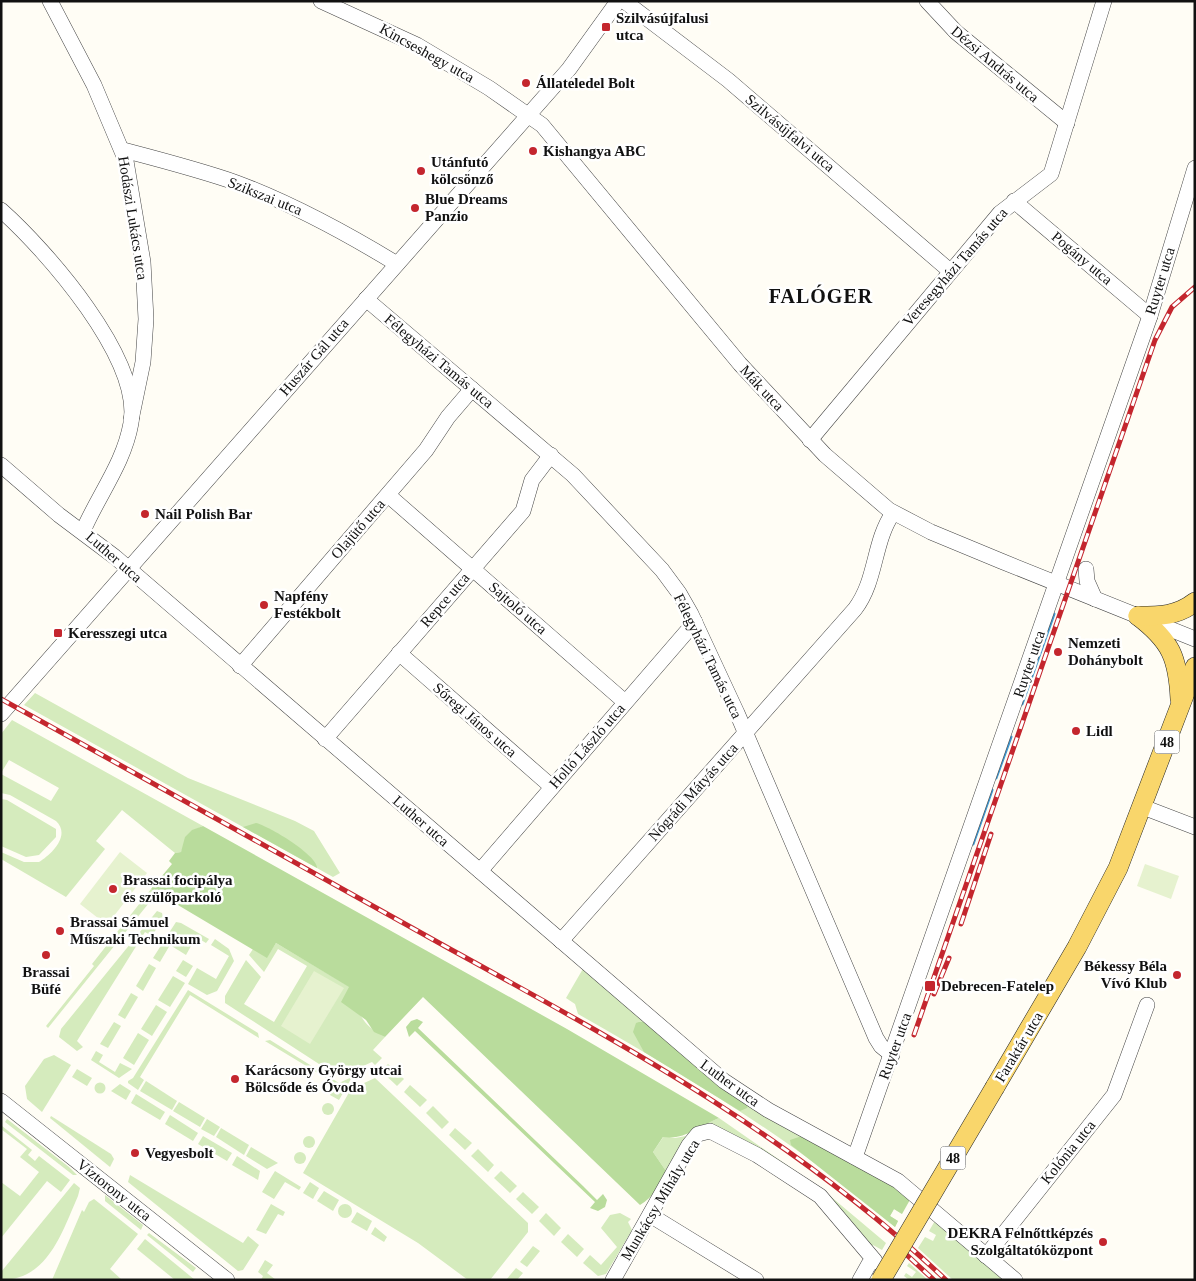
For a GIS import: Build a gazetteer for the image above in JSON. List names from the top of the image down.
{
  "streets": {
    "main road": ["48", "Faraktár utca"],
    "street": [
      "Kincseshegy utca",
      "Dézsi András utca",
      "Szilvásújfalvi utca",
      "Szikszai utca",
      "Hodászi Lukács utca",
      "Pogány utca",
      "Veresegyházi Tamás utca",
      "Ruyter utca",
      "Huszár Gál utca",
      "Félegyházi Tamás utca",
      "Mák utca",
      "Olajütő utca",
      "Luther utca",
      "Repce utca",
      "Sajtoló utca",
      "Sőregi János utca",
      "Holló László utca",
      "Nógrádi Mátyás utca",
      "Kolónia utca",
      "Víztorony utca",
      "Munkácsy Mihály utca"
    ]
  },
  "crossings": [
    ["Kincseshegy utca", "Huszár Gál utca"],
    ["Kincseshegy utca", "Mák utca"],
    ["Dézsi András utca", "Veresegyházi Tamás utca"],
    ["Szilvásújfalvi utca", "Veresegyházi Tamás utca"],
    ["Szikszai utca", "Hodászi Lukács utca"],
    ["Szikszai utca", "Huszár Gál utca"],
    ["Hodászi Lukács utca", "Luther utca"],
    ["Pogány utca", "Veresegyházi Tamás utca"],
    ["Pogány utca", "Ruyter utca"],
    ["Veresegyházi Tamás utca", "Mák utca"],
    ["Ruyter utca", "Félegyházi Tamás utca"],
    ["Ruyter utca", "Mák utca"],
    ["Ruyter utca", "Luther utca"],
    ["Huszár Gál utca", "Félegyházi Tamás utca"],
    ["Huszár Gál utca", "Mák utca"],
    ["Huszár Gál utca", "Luther utca"],
    ["Félegyházi Tamás utca", "Olajütő utca"],
    ["Félegyházi Tamás utca", "Repce utca"],
    ["Félegyházi Tamás utca", "Holló László utca"],
    ["Félegyházi Tamás utca", "Nógrádi Mátyás utca"],
    ["Mák utca", "Nógrádi Mátyás utca"],
    ["Olajütő utca", "Luther utca"],
    ["Olajütő utca", "Sajtoló utca"],
    ["Luther utca", "Repce utca"],
    ["Luther utca", "Holló László utca"],
    ["Luther utca", "Nógrádi Mátyás utca"],
    ["Luther utca", "Kolónia utca"],
    ["Repce utca", "Sajtoló utca"],
    ["Repce utca", "Sőregi János utca"],
    ["Sajtoló utca", "Holló László utca"],
    ["Sőregi János utca", "Holló László utca"]
  ],
  "districts": ["FALÓGER"],
  "places": {
    "transit": ["Szilvásújfalusi utca", "Keresszegi utca", "Debrecen-Fatelep"],
    "other": [
      "Állateledel Bolt",
      "Kishangya ABC",
      "Utánfutó kölcsönző",
      "Blue Dreams Panzio",
      "Nail Polish Bar",
      "Napfény Festékbolt",
      "Nemzeti Dohánybolt",
      "Lidl",
      "Brassai focipálya és szülőparkoló",
      "Brassai Sámuel Műszaki Technikum",
      "Brassai Büfé",
      "Békessy Béla Vívó Klub",
      "Karácsony György utcai Bölcsőde és Óvoda",
      "Vegyesbolt",
      "DEKRA Felnőttképzés Szolgáltatóközpont"
    ]
  }
}
